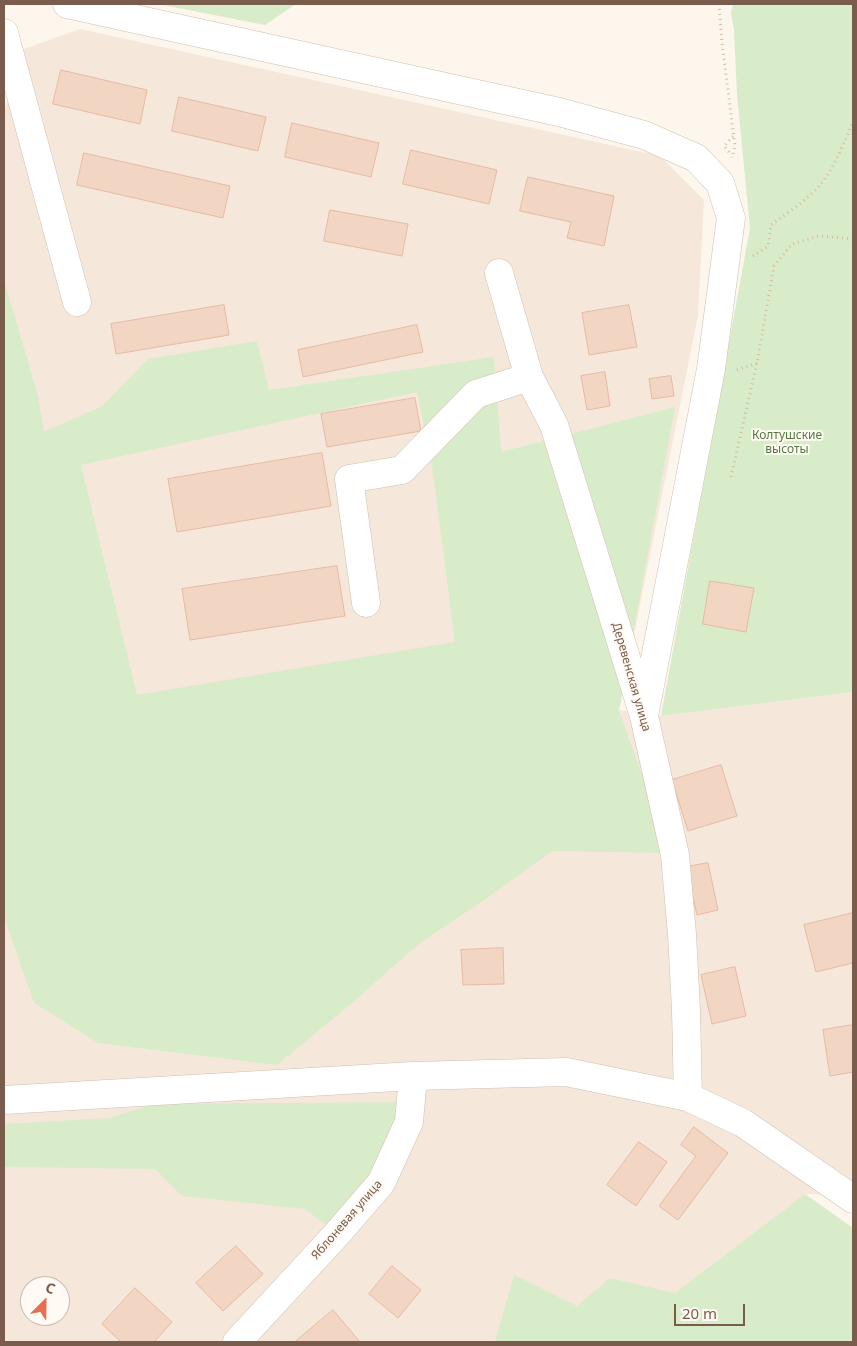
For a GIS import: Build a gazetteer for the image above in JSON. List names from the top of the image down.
{
  "streets": {
    "street": ["Деревенская улица", "Яблоневая улица"]
  },
  "parks": ["Колтушские высоты"],
  "scale_bar": "20 m",
  "north": "top right"
}
